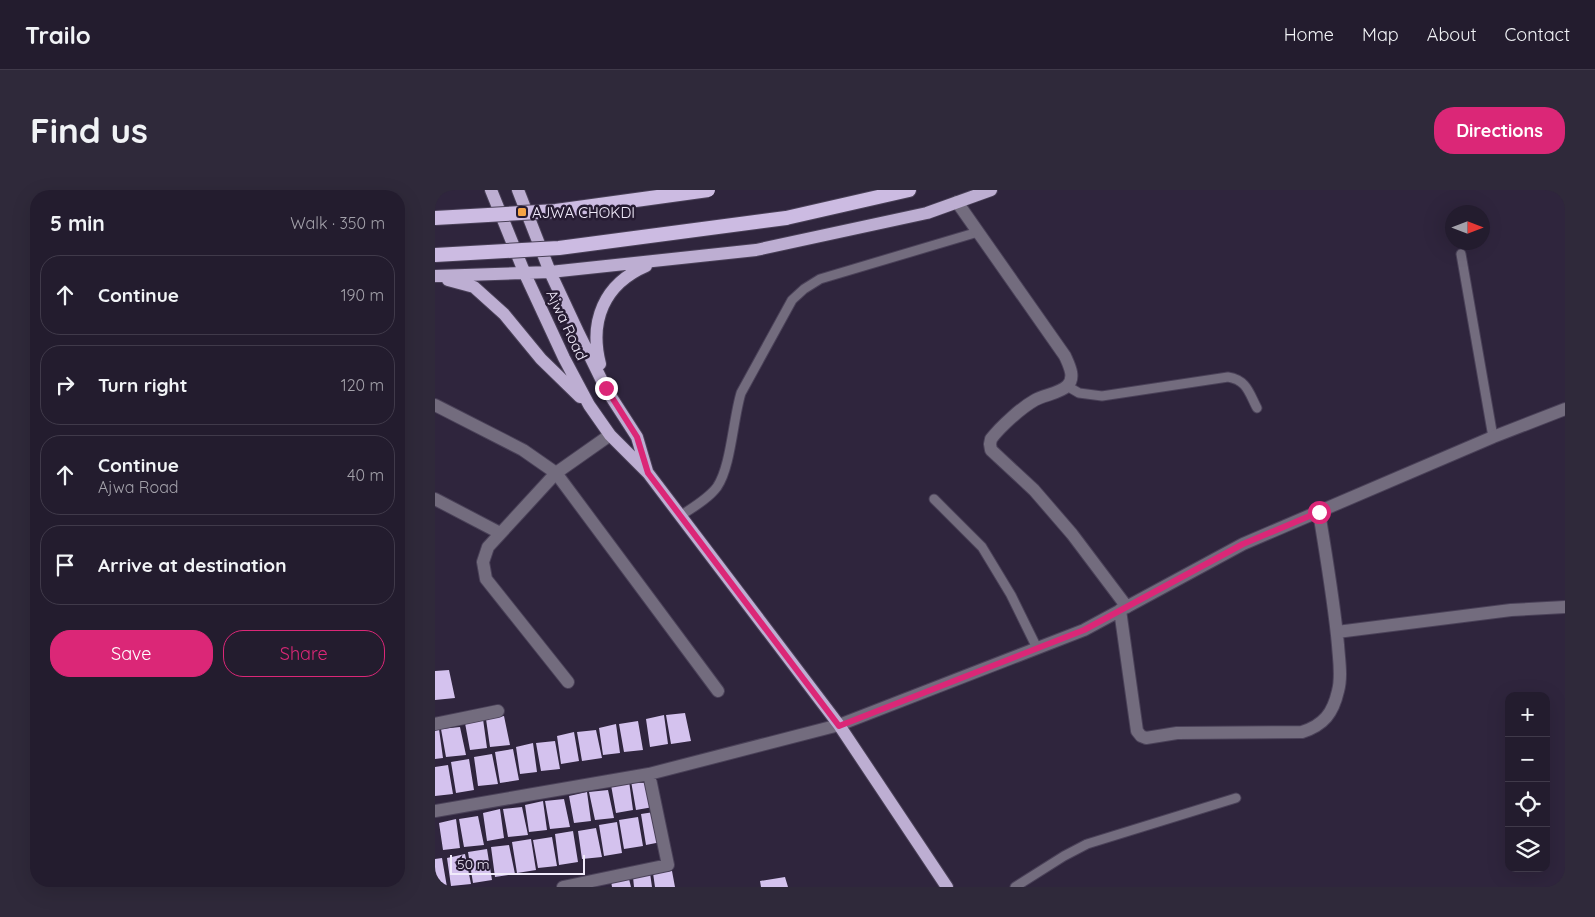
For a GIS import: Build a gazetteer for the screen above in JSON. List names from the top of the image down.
{
  "streets": {
    "main road": ["Ajwa Road"]
  },
  "places": {
    "transit": ["AJWA CHOKDI"]
  },
  "scale_bar": "50 m",
  "north": "right",
  "page": {
    "header": "Trailo",
    "nav": [
      "Home",
      "Map",
      "About",
      "Contact"
    ],
    "buttons": [
      "Directions",
      ["Save", "Share"]
    ],
    "title": "Find us",
    "heading": ["5 min", "Walk · 350 m"],
    "list": [
      ["Continue", "190 m"],
      ["Turn right", "120 m"],
      ["Continue", "Ajwa Road", "40 m"],
      "Arrive at destination"
    ],
    "map_buttons": ["+", "−"],
    "scale": "50 m"
  }
}
